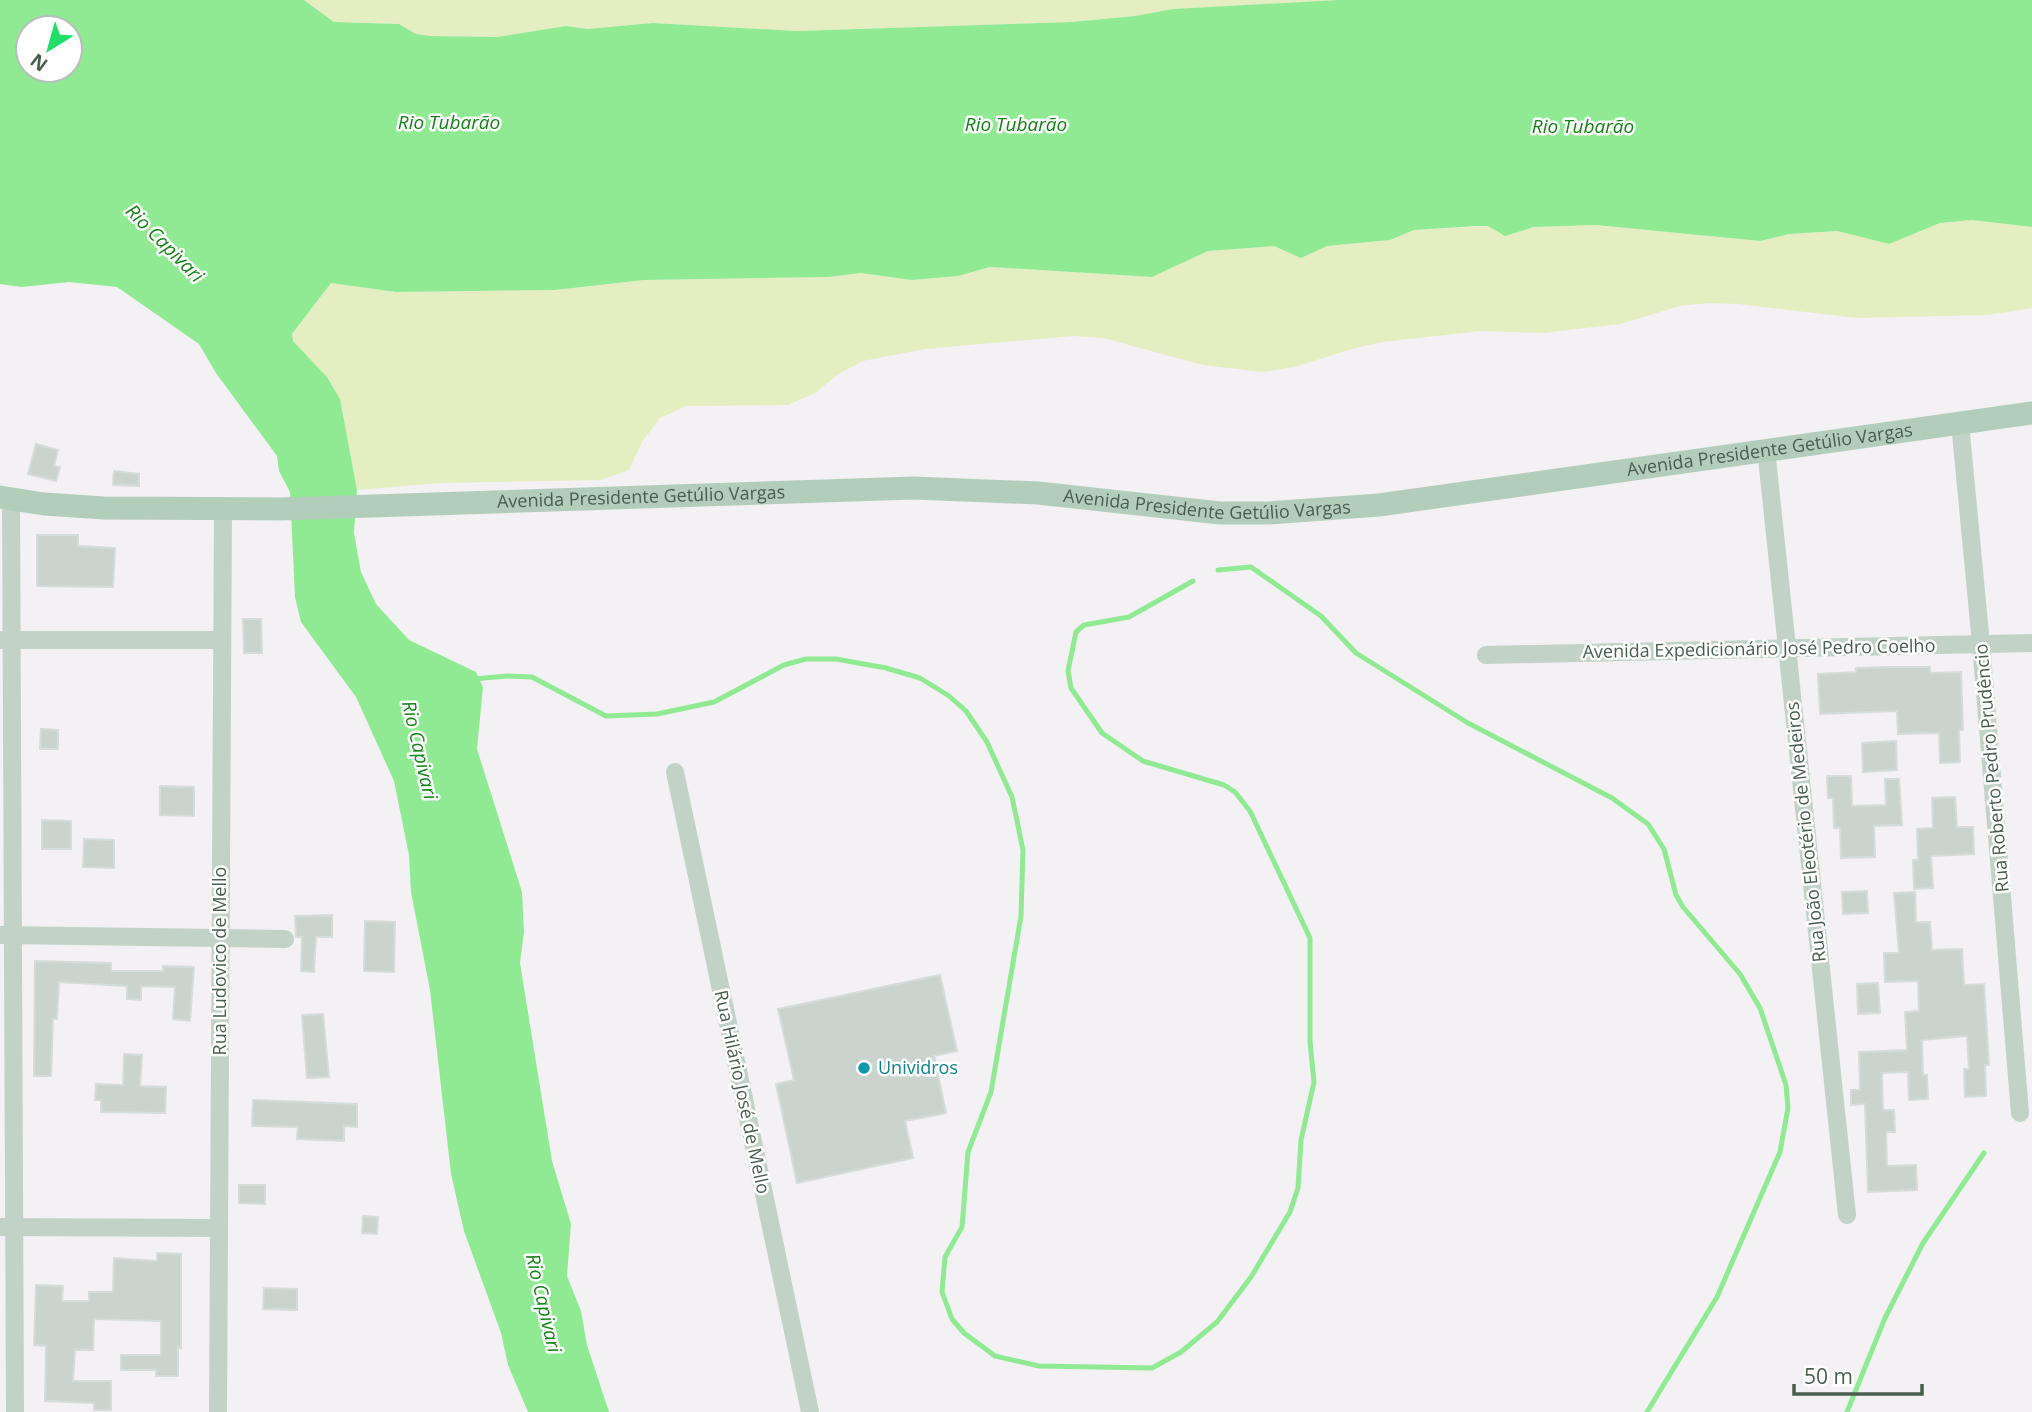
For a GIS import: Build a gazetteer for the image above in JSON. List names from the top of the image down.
{
  "streets": {
    "main road": ["Avenida Presidente Getúlio Vargas"],
    "street": [
      "Avenida Expedicionário José Pedro Coelho",
      "Rua Roberto Pedro Prudêncio",
      "Rua João Eleotério de Medeiros",
      "Rua Ludovico de Mello",
      "Rua Hilário José de Mello"
    ]
  },
  "crossings": [
    ["Avenida Presidente Getúlio Vargas", "Rua Roberto Pedro Prudêncio"],
    ["Avenida Presidente Getúlio Vargas", "Rua João Eleotério de Medeiros"],
    ["Avenida Presidente Getúlio Vargas", "Rua Ludovico de Mello"],
    ["Avenida Expedicionário José Pedro Coelho", "Rua Roberto Pedro Prudêncio"],
    ["Avenida Expedicionário José Pedro Coelho", "Rua João Eleotério de Medeiros"]
  ],
  "water": ["Rio Tubarão", "Rio Capivari"],
  "places": ["Unividros"],
  "scale_bar": "50 m",
  "north": "bottom left"
}
